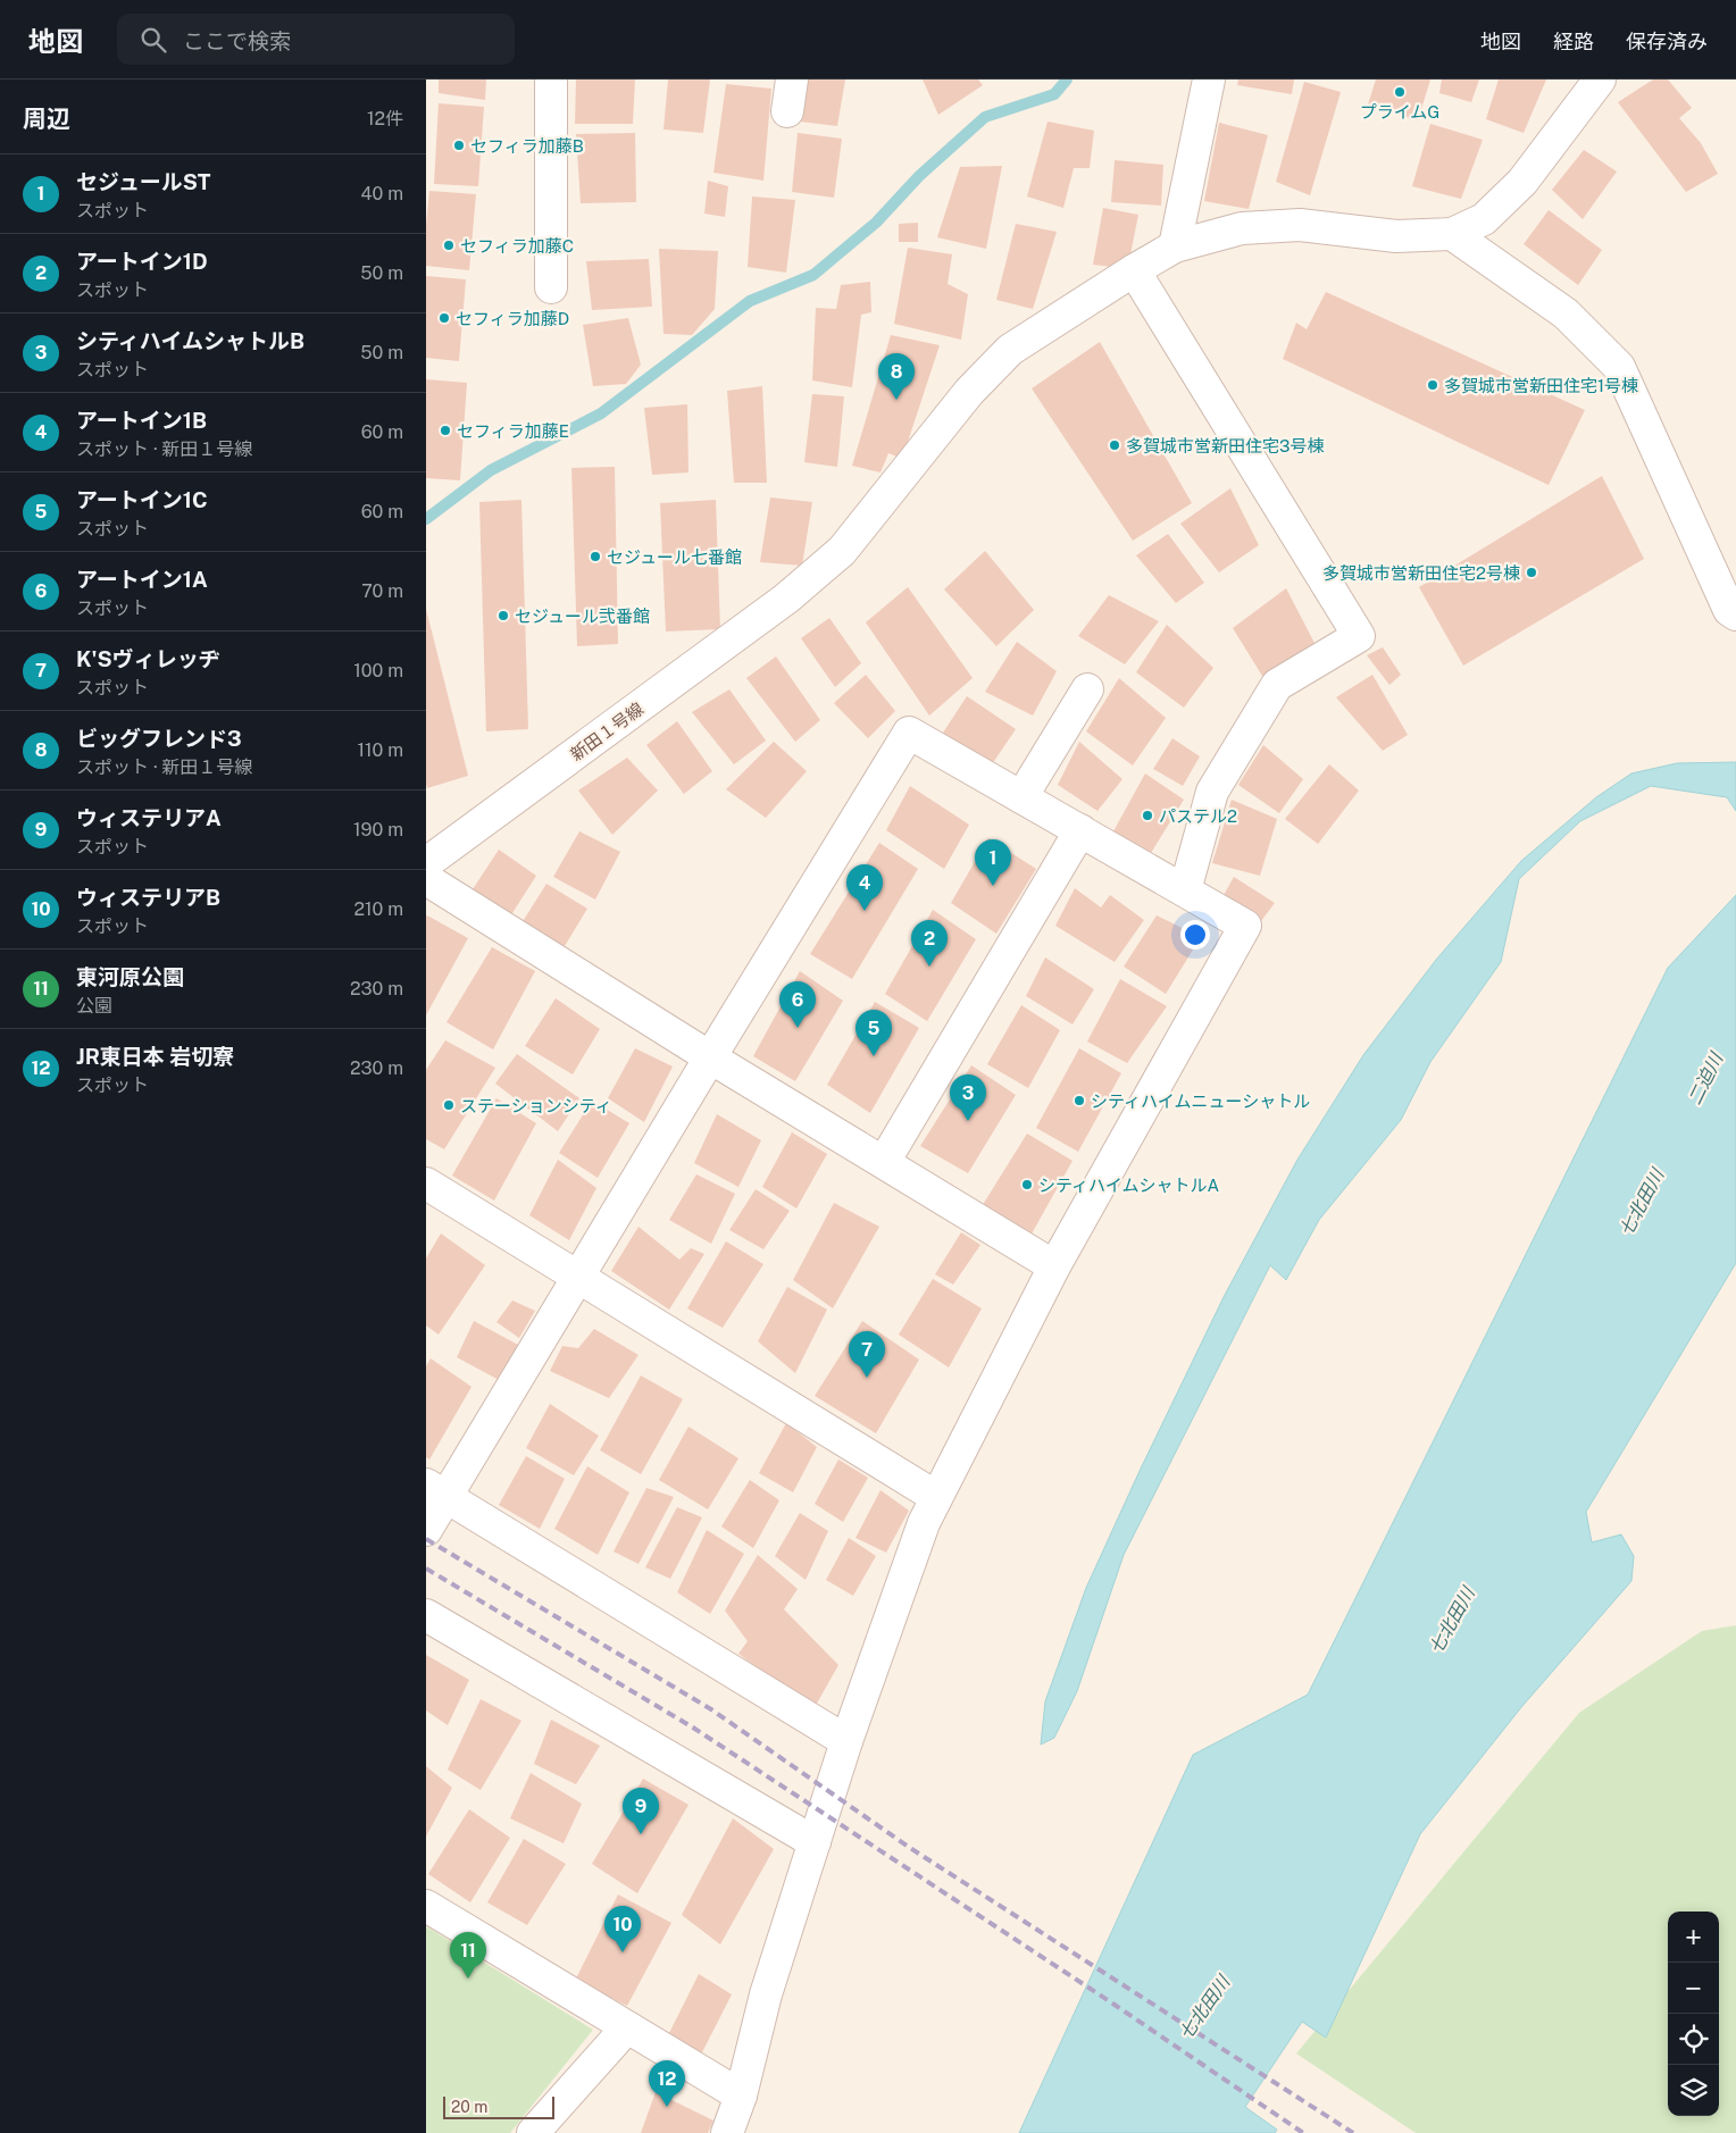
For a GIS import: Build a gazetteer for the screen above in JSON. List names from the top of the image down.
{
  "streets": {
    "street": ["新田１号線"]
  },
  "water": ["二迫川", "七北田川"],
  "places": [
    "プライムG",
    "セフィラ加藤B",
    "セフィラ加藤C",
    "セフィラ加藤D",
    "多賀城市営新田住宅1号棟",
    "セフィラ加藤E",
    "多賀城市営新田住宅3号棟",
    "セジュール七番館",
    "多賀城市営新田住宅2号棟",
    "セジュール弐番館",
    "パステル2",
    "シティハイムニューシャトル",
    "ステーションシティ",
    "シティハイムシャトルA"
  ],
  "scale_bar": "20 m",
  "page": {
    "header": "地図",
    "search": "ここで検索",
    "nav": ["地図", "経路", "保存済み"],
    "heading": ["周辺", "12件"],
    "list": [
      {
        "mark": "1",
        "name": "セジュールST",
        "note": "スポット",
        "value": "40 m"
      },
      {
        "mark": "2",
        "name": "アートイン1D",
        "note": "スポット",
        "value": "50 m"
      },
      {
        "mark": "3",
        "name": "シティハイムシャトルB",
        "note": "スポット",
        "value": "50 m"
      },
      {
        "mark": "4",
        "name": "アートイン1B",
        "note": "スポット · 新田１号線",
        "value": "60 m"
      },
      {
        "mark": "5",
        "name": "アートイン1C",
        "note": "スポット",
        "value": "60 m"
      },
      {
        "mark": "6",
        "name": "アートイン1A",
        "note": "スポット",
        "value": "70 m"
      },
      {
        "mark": "7",
        "name": "K'Sヴィレッヂ",
        "note": "スポット",
        "value": "100 m"
      },
      {
        "mark": "8",
        "name": "ビッグフレンド3",
        "note": "スポット · 新田１号線",
        "value": "110 m"
      },
      {
        "mark": "9",
        "name": "ウィステリアA",
        "note": "スポット",
        "value": "190 m"
      },
      {
        "mark": "10",
        "name": "ウィステリアB",
        "note": "スポット",
        "value": "210 m"
      },
      {
        "mark": "11",
        "name": "東河原公園",
        "note": "公園",
        "value": "230 m"
      },
      {
        "mark": "12",
        "name": "JR東日本 岩切寮",
        "note": "スポット",
        "value": "230 m"
      }
    ],
    "pins": [
      "8",
      "1",
      "4",
      "2",
      "6",
      "5",
      "3",
      "7",
      "9",
      "10",
      "11",
      "12"
    ],
    "map_buttons": ["+", "−"],
    "scale": "20 m"
  }
}
